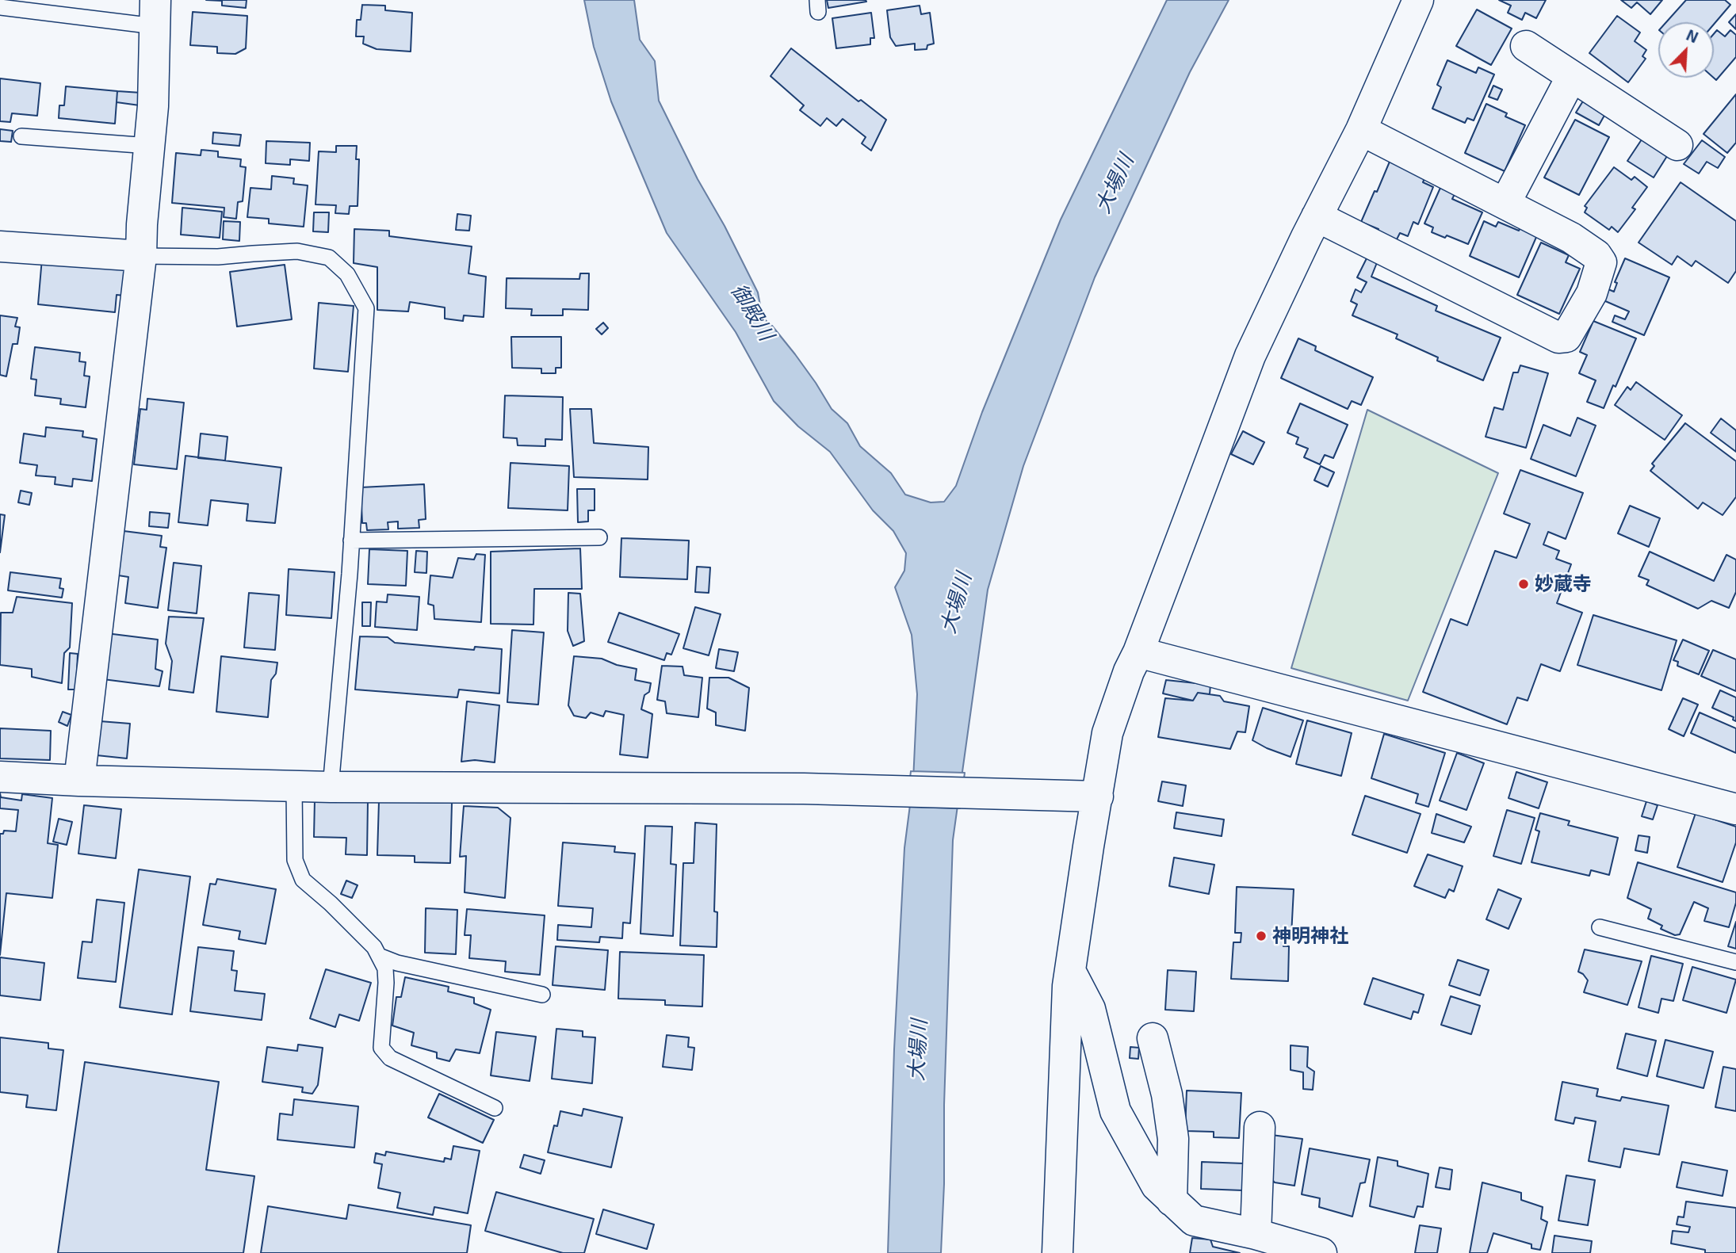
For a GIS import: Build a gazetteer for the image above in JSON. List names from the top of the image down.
{
  "water": ["大場川", "御殿川"],
  "places": ["妙蔵寺", "神明神社"],
  "north": "top right"
}
